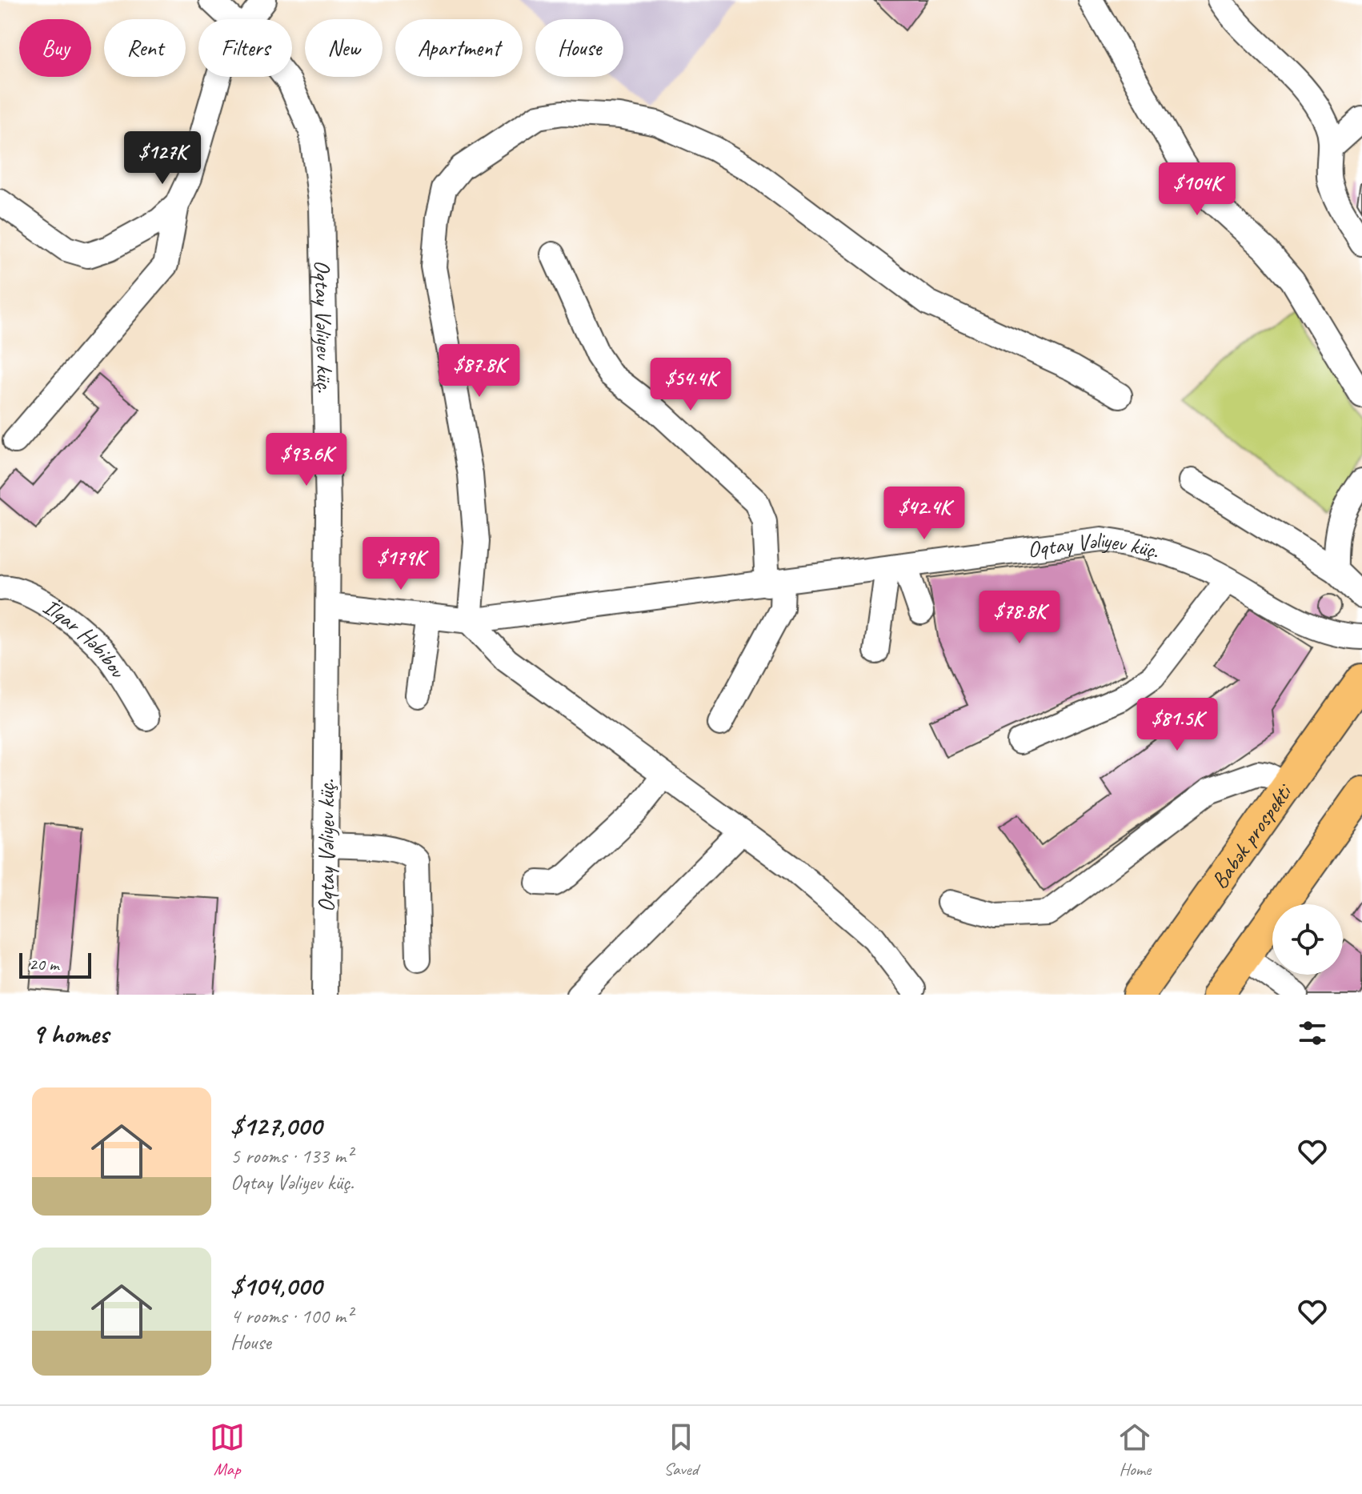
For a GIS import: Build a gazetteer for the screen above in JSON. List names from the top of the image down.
{
  "streets": {
    "main road": ["Babək prospekti"],
    "street": ["Oqtay Vəliyev küç.", "İlqar Həbibov"]
  },
  "scale_bar": "20 m",
  "page": {
    "chip": [
      "Buy",
      "Rent",
      "Filters",
      "New",
      "Apartment",
      "House"
    ],
    "price": [
      "$127K",
      "$104K",
      "$87.8K",
      "$54.4K",
      "$93.6K",
      "$42.4K",
      "$179K",
      "$78.8K",
      "$81.5K"
    ],
    "scale": "20 m",
    "heading": "9 homes",
    "list": [
      {
        "name": "$127,000",
        "note": "5 rooms · 133 m² · Oqtay Vəliyev küç."
      },
      {
        "name": "$104,000",
        "note": "4 rooms · 100 m² · House"
      }
    ],
    "tabs": ["Map", "Saved", "Home"]
  }
}
